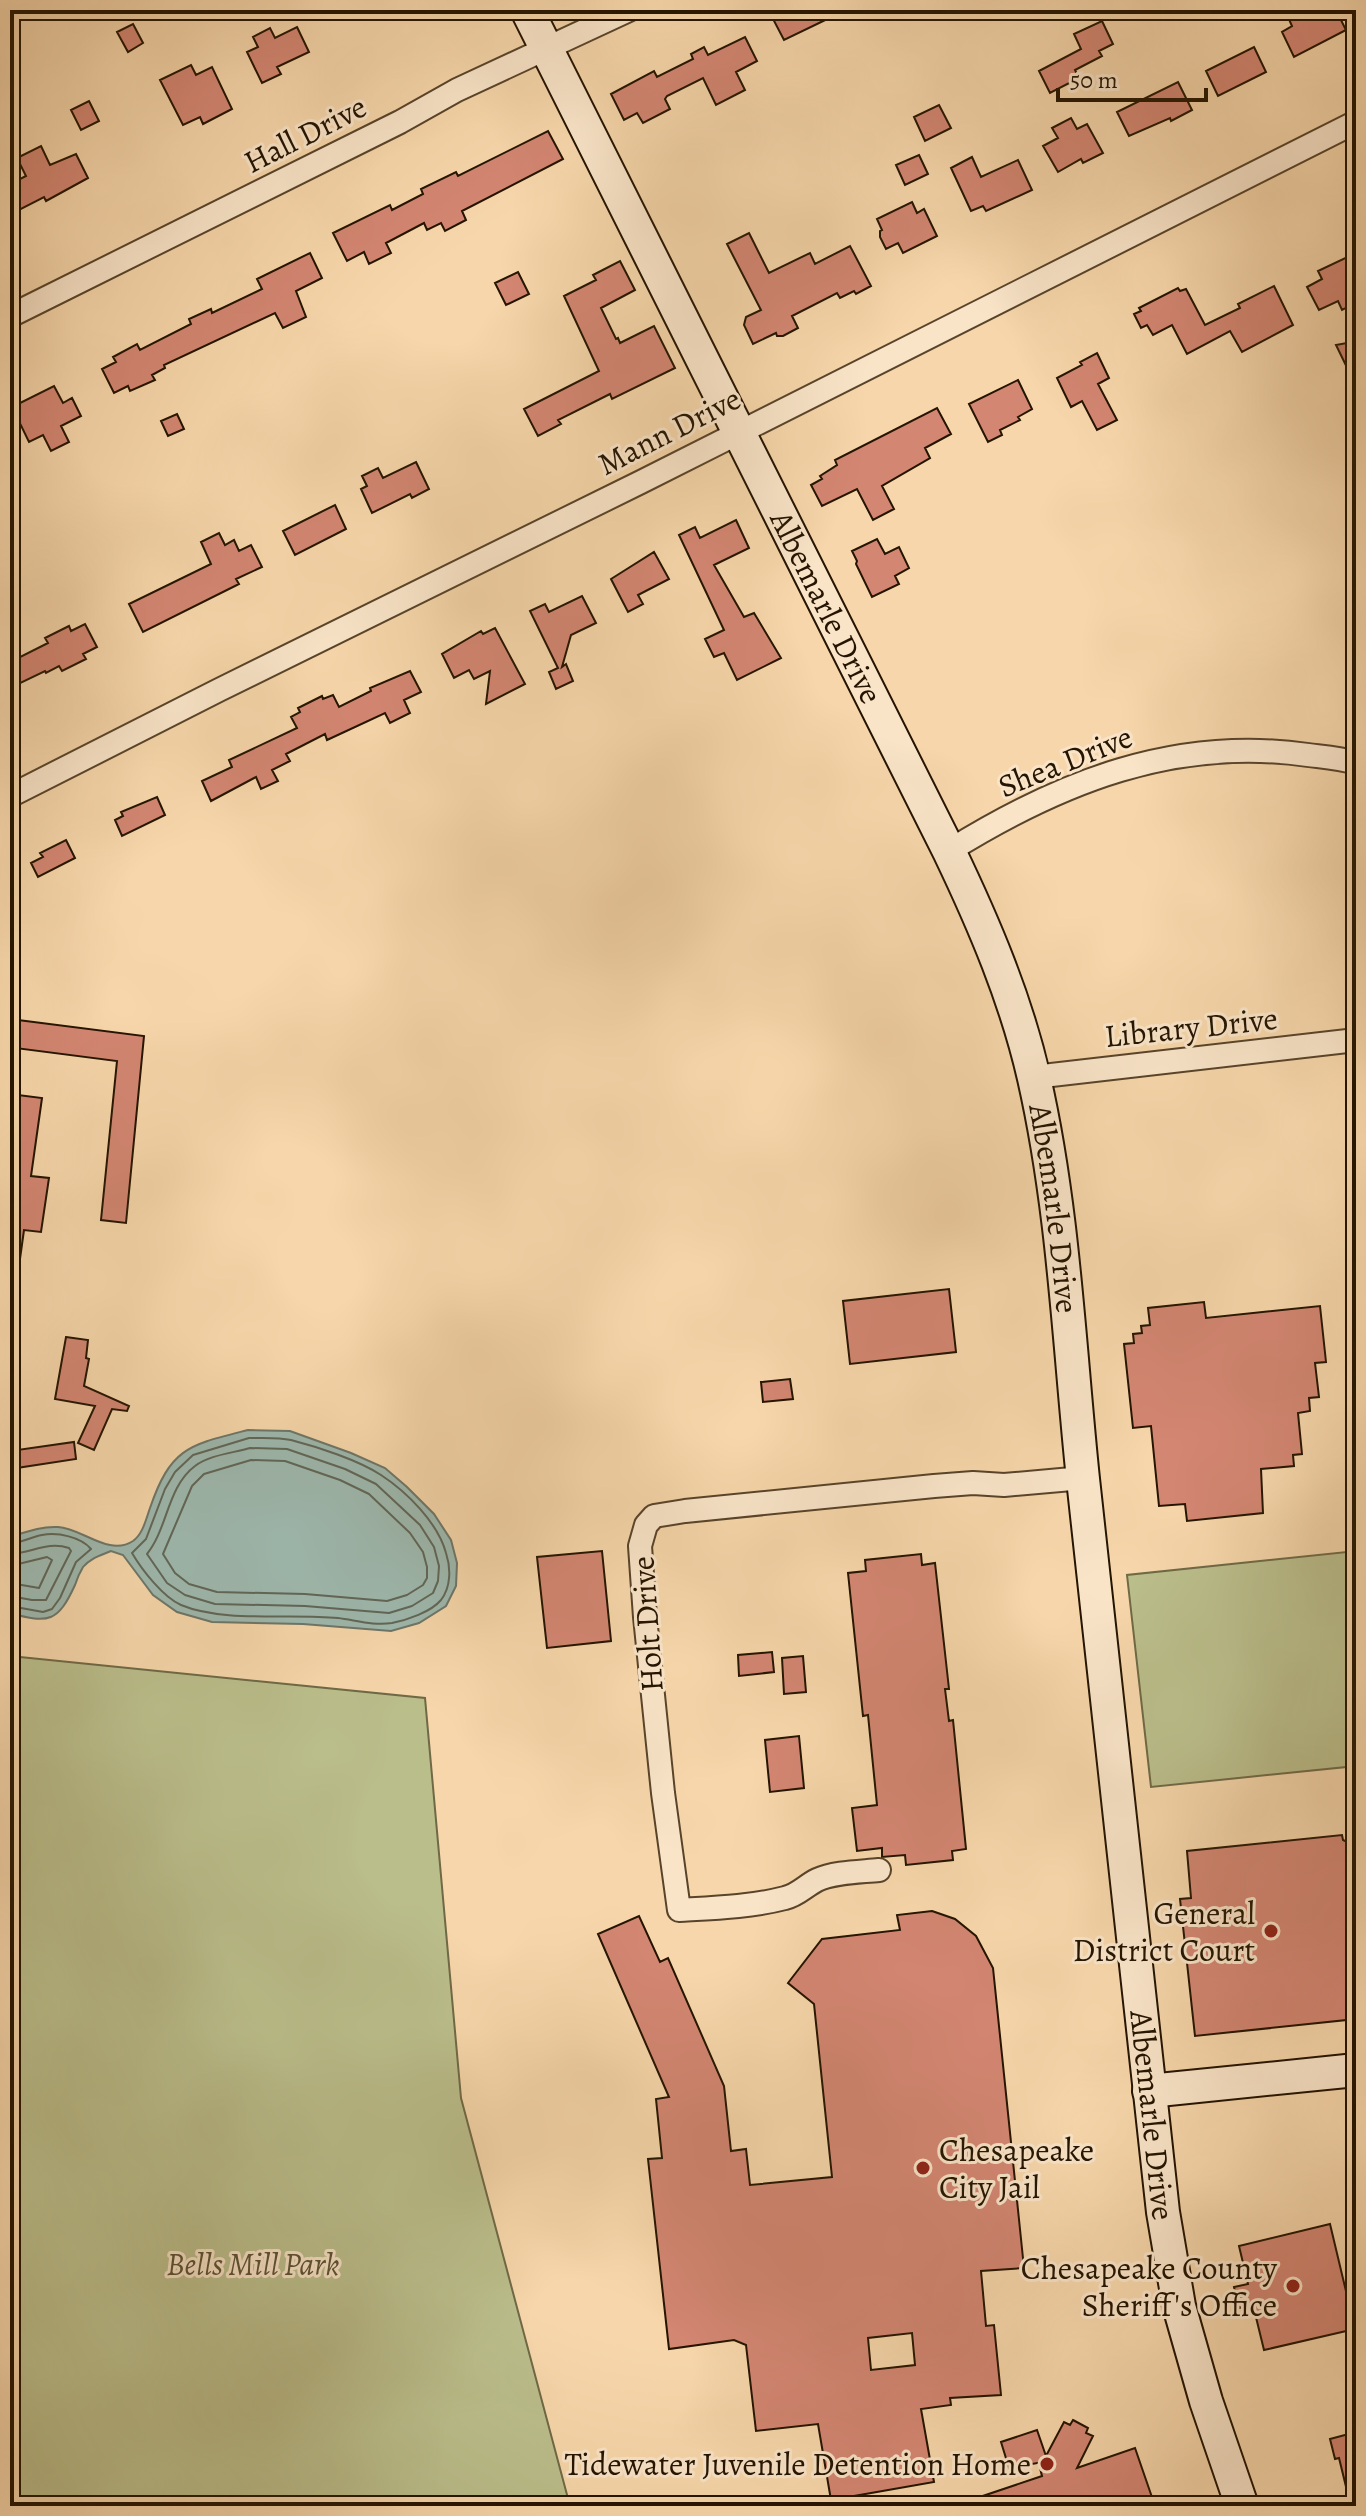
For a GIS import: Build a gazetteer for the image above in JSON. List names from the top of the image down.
{
  "streets": {
    "street": [
      "Hall Drive",
      "Mann Drive",
      "Albemarle Drive",
      "Shea Drive",
      "Library Drive",
      "Holt Drive"
    ]
  },
  "crossings": [
    ["Hall Drive", "Albemarle Drive"],
    ["Mann Drive", "Albemarle Drive"],
    ["Albemarle Drive", "Shea Drive"],
    ["Albemarle Drive", "Library Drive"],
    ["Albemarle Drive", "Holt Drive"]
  ],
  "parks": ["Bells Mill Park"],
  "places": [
    "General District Court",
    "Chesapeake City Jail",
    "Chesapeake County Sheriff's Office",
    "Tidewater Juvenile Detention Home"
  ],
  "scale_bar": "50 m"
}
